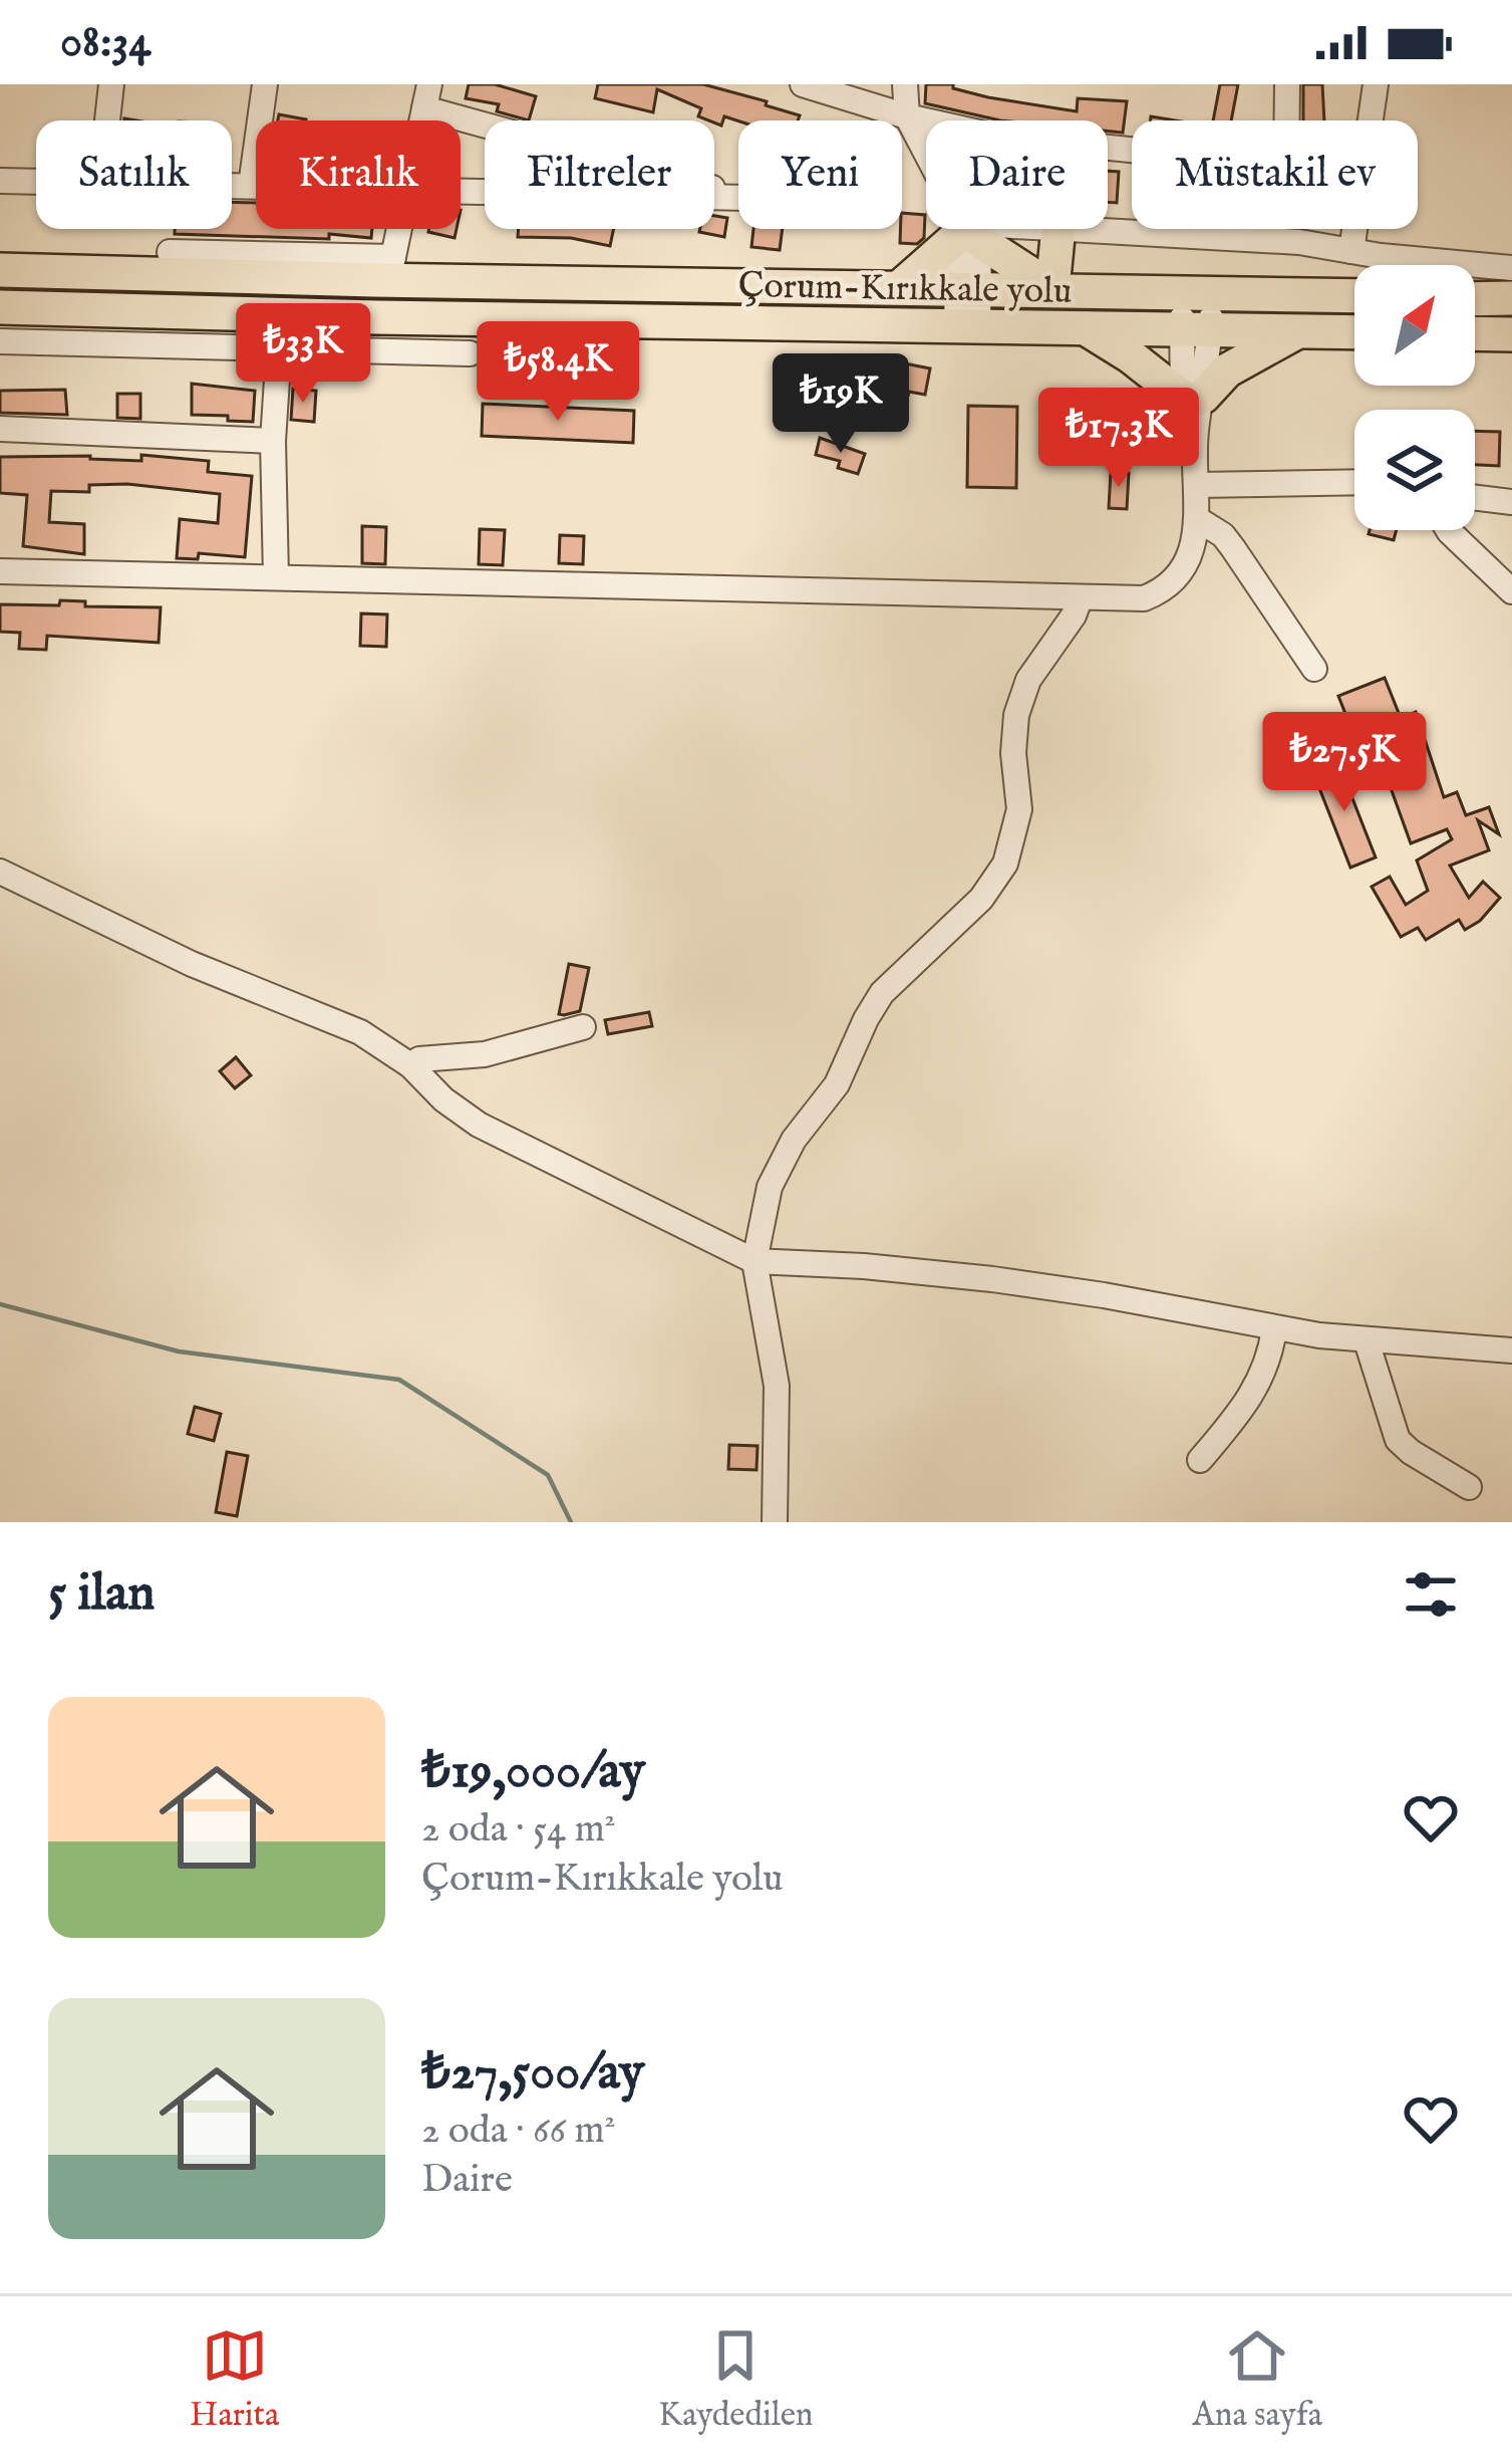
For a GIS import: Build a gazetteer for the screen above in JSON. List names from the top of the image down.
{
  "streets": {
    "highway": ["Çorum-Kırıkkale yolu"]
  },
  "north": "top right",
  "page": {
    "status": "08:34",
    "chip": [
      "Satılık",
      "Kiralık",
      "Filtreler",
      "Yeni",
      "Daire",
      "Müstakil ev"
    ],
    "price": [
      "₺33K",
      "₺58.4K",
      "₺19K",
      "₺17.3K",
      "₺27.5K"
    ],
    "heading": "5 ilan",
    "list": [
      {
        "name": "₺19,000/ay",
        "note": "2 oda · 54 m² · Çorum-Kırıkkale yolu"
      },
      {
        "name": "₺27,500/ay",
        "note": "2 oda · 66 m² · Daire"
      }
    ],
    "tabs": ["Harita", "Kaydedilen", "Ana sayfa"]
  }
}
